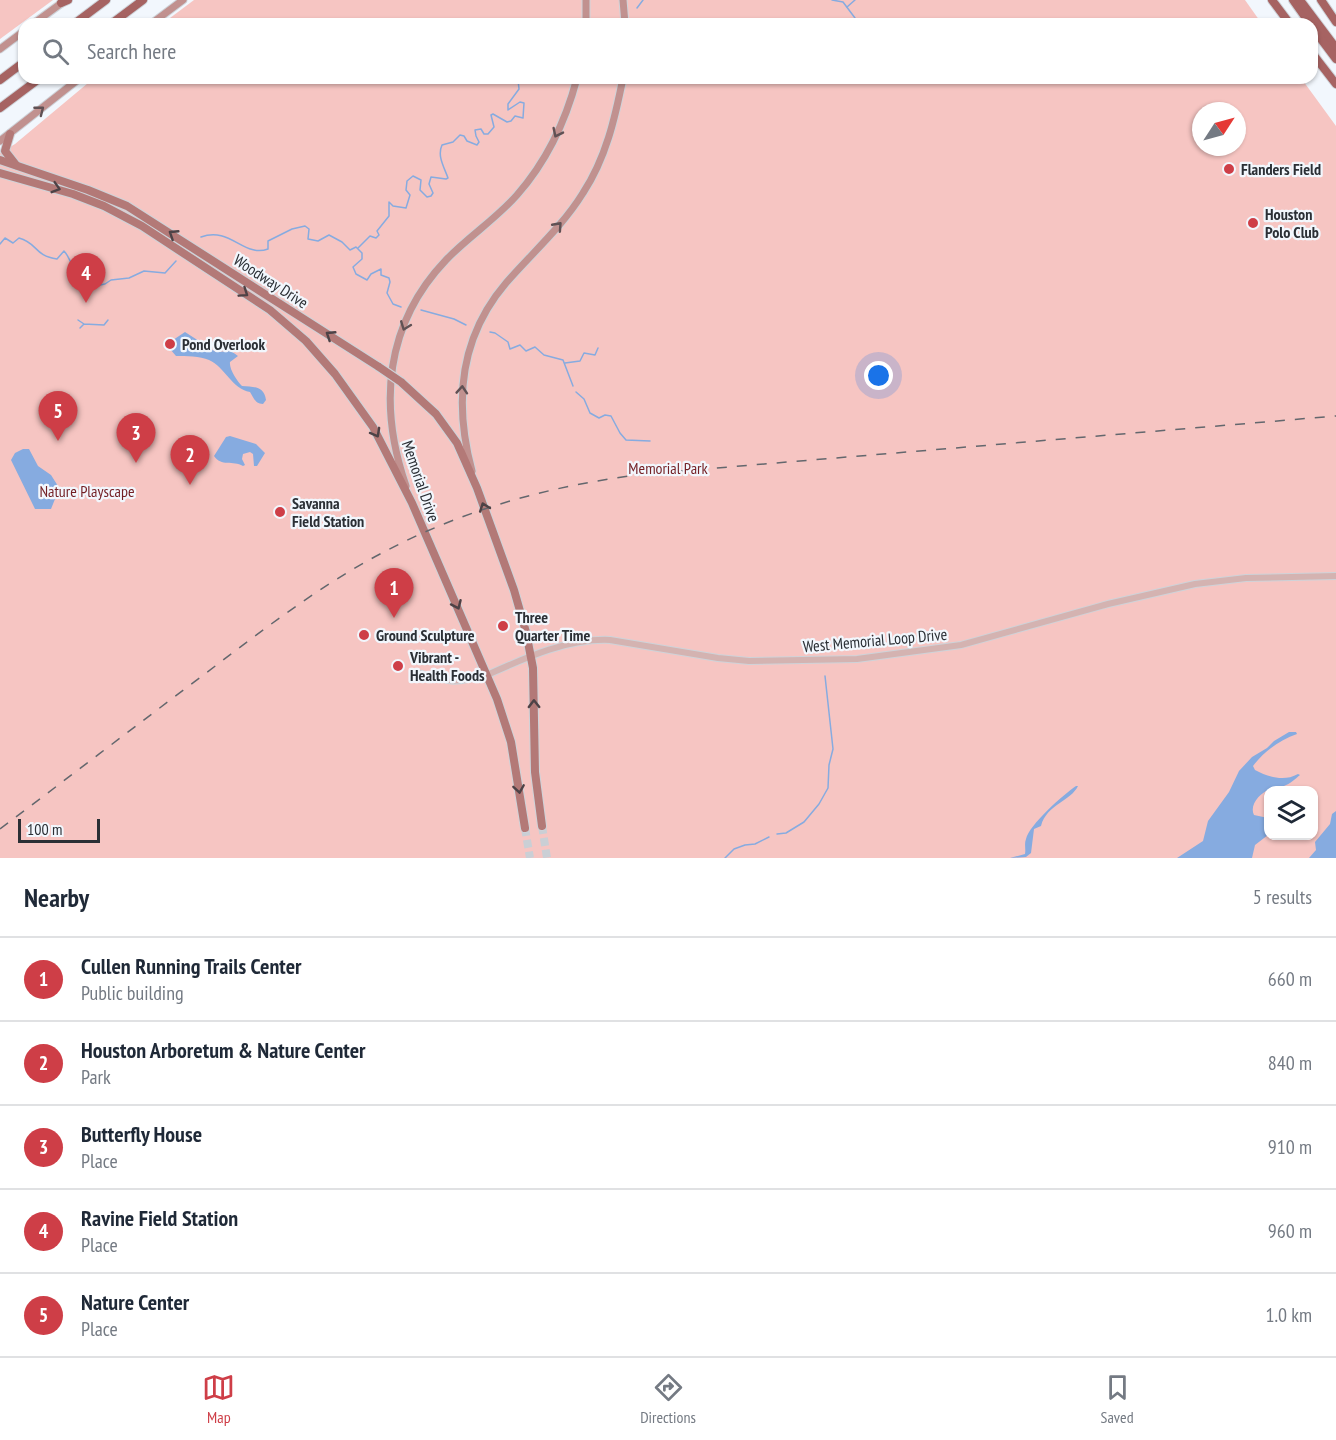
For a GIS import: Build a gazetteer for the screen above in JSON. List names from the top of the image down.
{
  "streets": {
    "main road": ["Woodway Drive", "Memorial Drive"],
    "street": ["West Memorial Loop Drive"]
  },
  "crossings": [
    ["Woodway Drive", "Memorial Drive"],
    ["Memorial Drive", "West Memorial Loop Drive"]
  ],
  "parks": ["Memorial Park", "Nature Playscape"],
  "places": [
    "Flanders Field",
    "Houston Polo Club",
    "Pond Overlook",
    "Savanna Field Station",
    "Three Quarter Time",
    "Ground Sculpture",
    "Vibrant - Health Foods"
  ],
  "scale_bar": "100 m",
  "north": "top right",
  "page": {
    "search": "Search here",
    "pins": [
      "4",
      "5",
      "3",
      "2",
      "1"
    ],
    "scale": "100 m",
    "heading": ["Nearby", "5 results"],
    "list": [
      {
        "mark": "1",
        "name": "Cullen Running Trails Center",
        "note": "Public building",
        "value": "660 m"
      },
      {
        "mark": "2",
        "name": "Houston Arboretum & Nature Center",
        "note": "Park",
        "value": "840 m"
      },
      {
        "mark": "3",
        "name": "Butterfly House",
        "note": "Place",
        "value": "910 m"
      },
      {
        "mark": "4",
        "name": "Ravine Field Station",
        "note": "Place",
        "value": "960 m"
      },
      {
        "mark": "5",
        "name": "Nature Center",
        "note": "Place",
        "value": "1.0 km"
      }
    ],
    "nav": ["Map", "Directions", "Saved"]
  }
}
